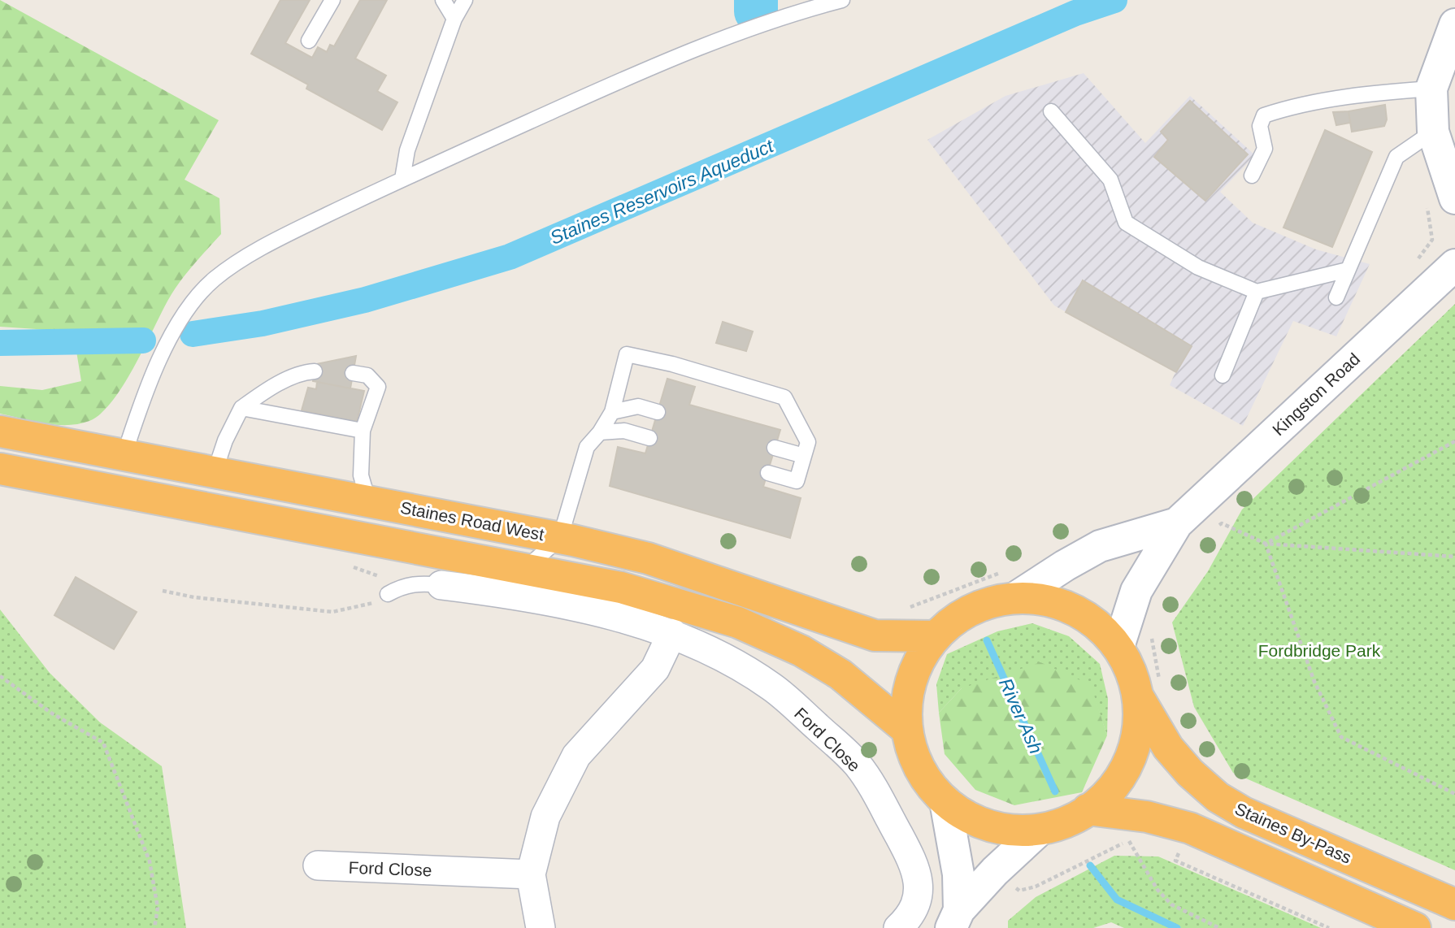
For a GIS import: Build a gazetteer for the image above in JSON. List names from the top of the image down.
{
  "streets": {
    "highway": ["Staines Road West", "Staines By-Pass"],
    "main road": ["Kingston Road"],
    "street": ["Ford Close"]
  },
  "water": ["Staines Reservoirs Aqueduct", "River Ash"],
  "parks": ["Fordbridge Park"]
}
